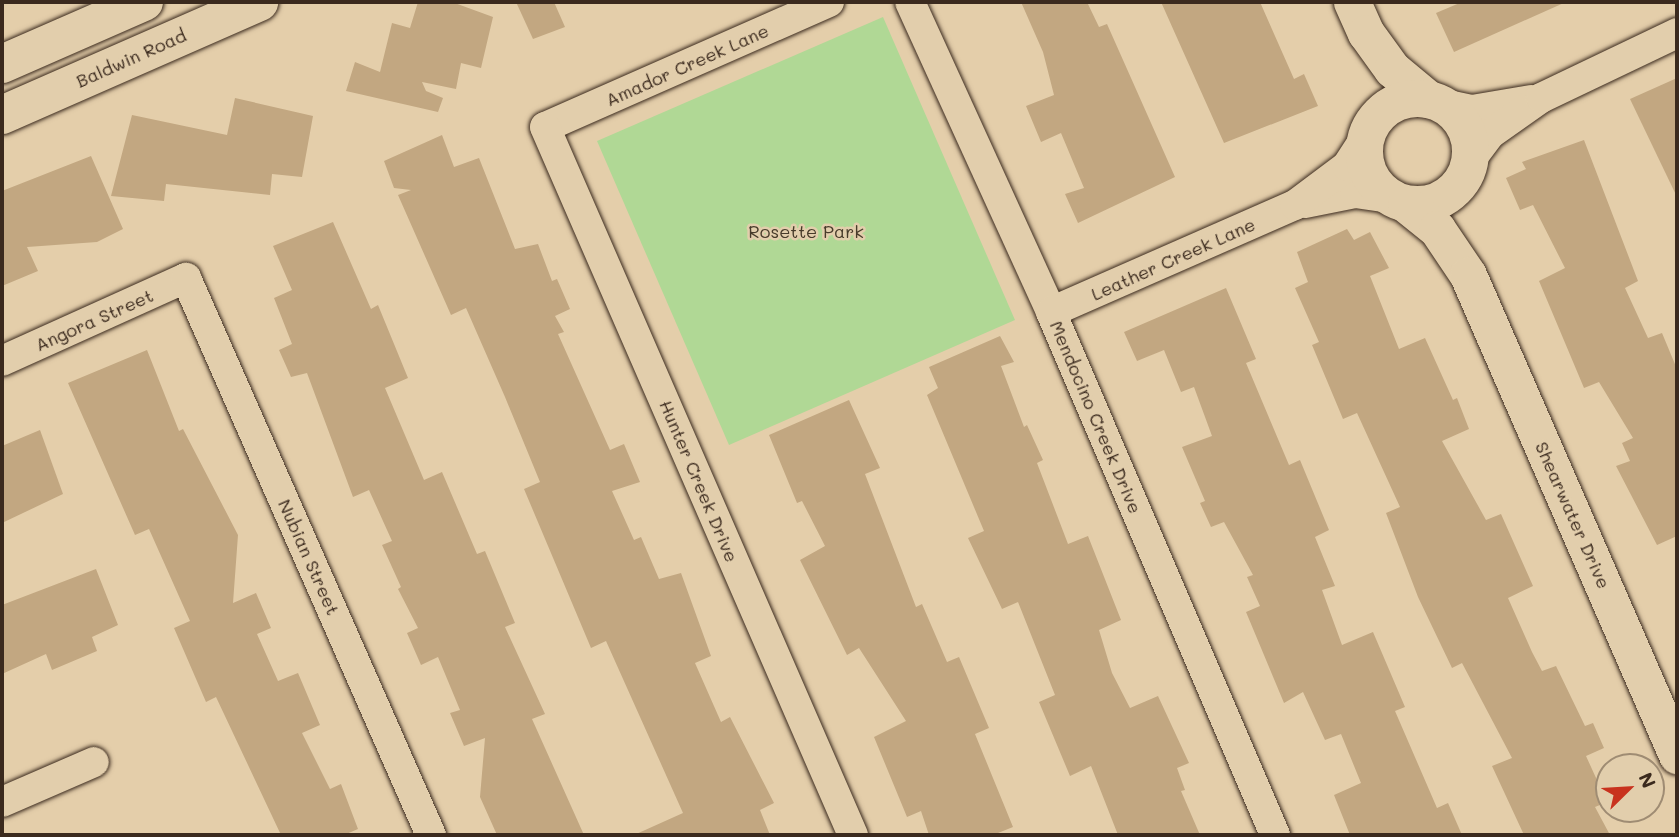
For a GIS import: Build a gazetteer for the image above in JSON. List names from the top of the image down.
{
  "streets": {
    "main road": ["Baldwin Road"],
    "street": [
      "Amador Creek Lane",
      "Leather Creek Lane",
      "Angora Street",
      "Mendocino Creek Drive",
      "Hunter Creek Drive",
      "Shearwater Drive",
      "Nubian Street"
    ]
  },
  "crossings": [
    ["Amador Creek Lane", "Hunter Creek Drive"],
    ["Leather Creek Lane", "Mendocino Creek Drive"],
    ["Leather Creek Lane", "Shearwater Drive"],
    ["Angora Street", "Nubian Street"]
  ],
  "parks": ["Rosette Park"],
  "north": "top right"
}
